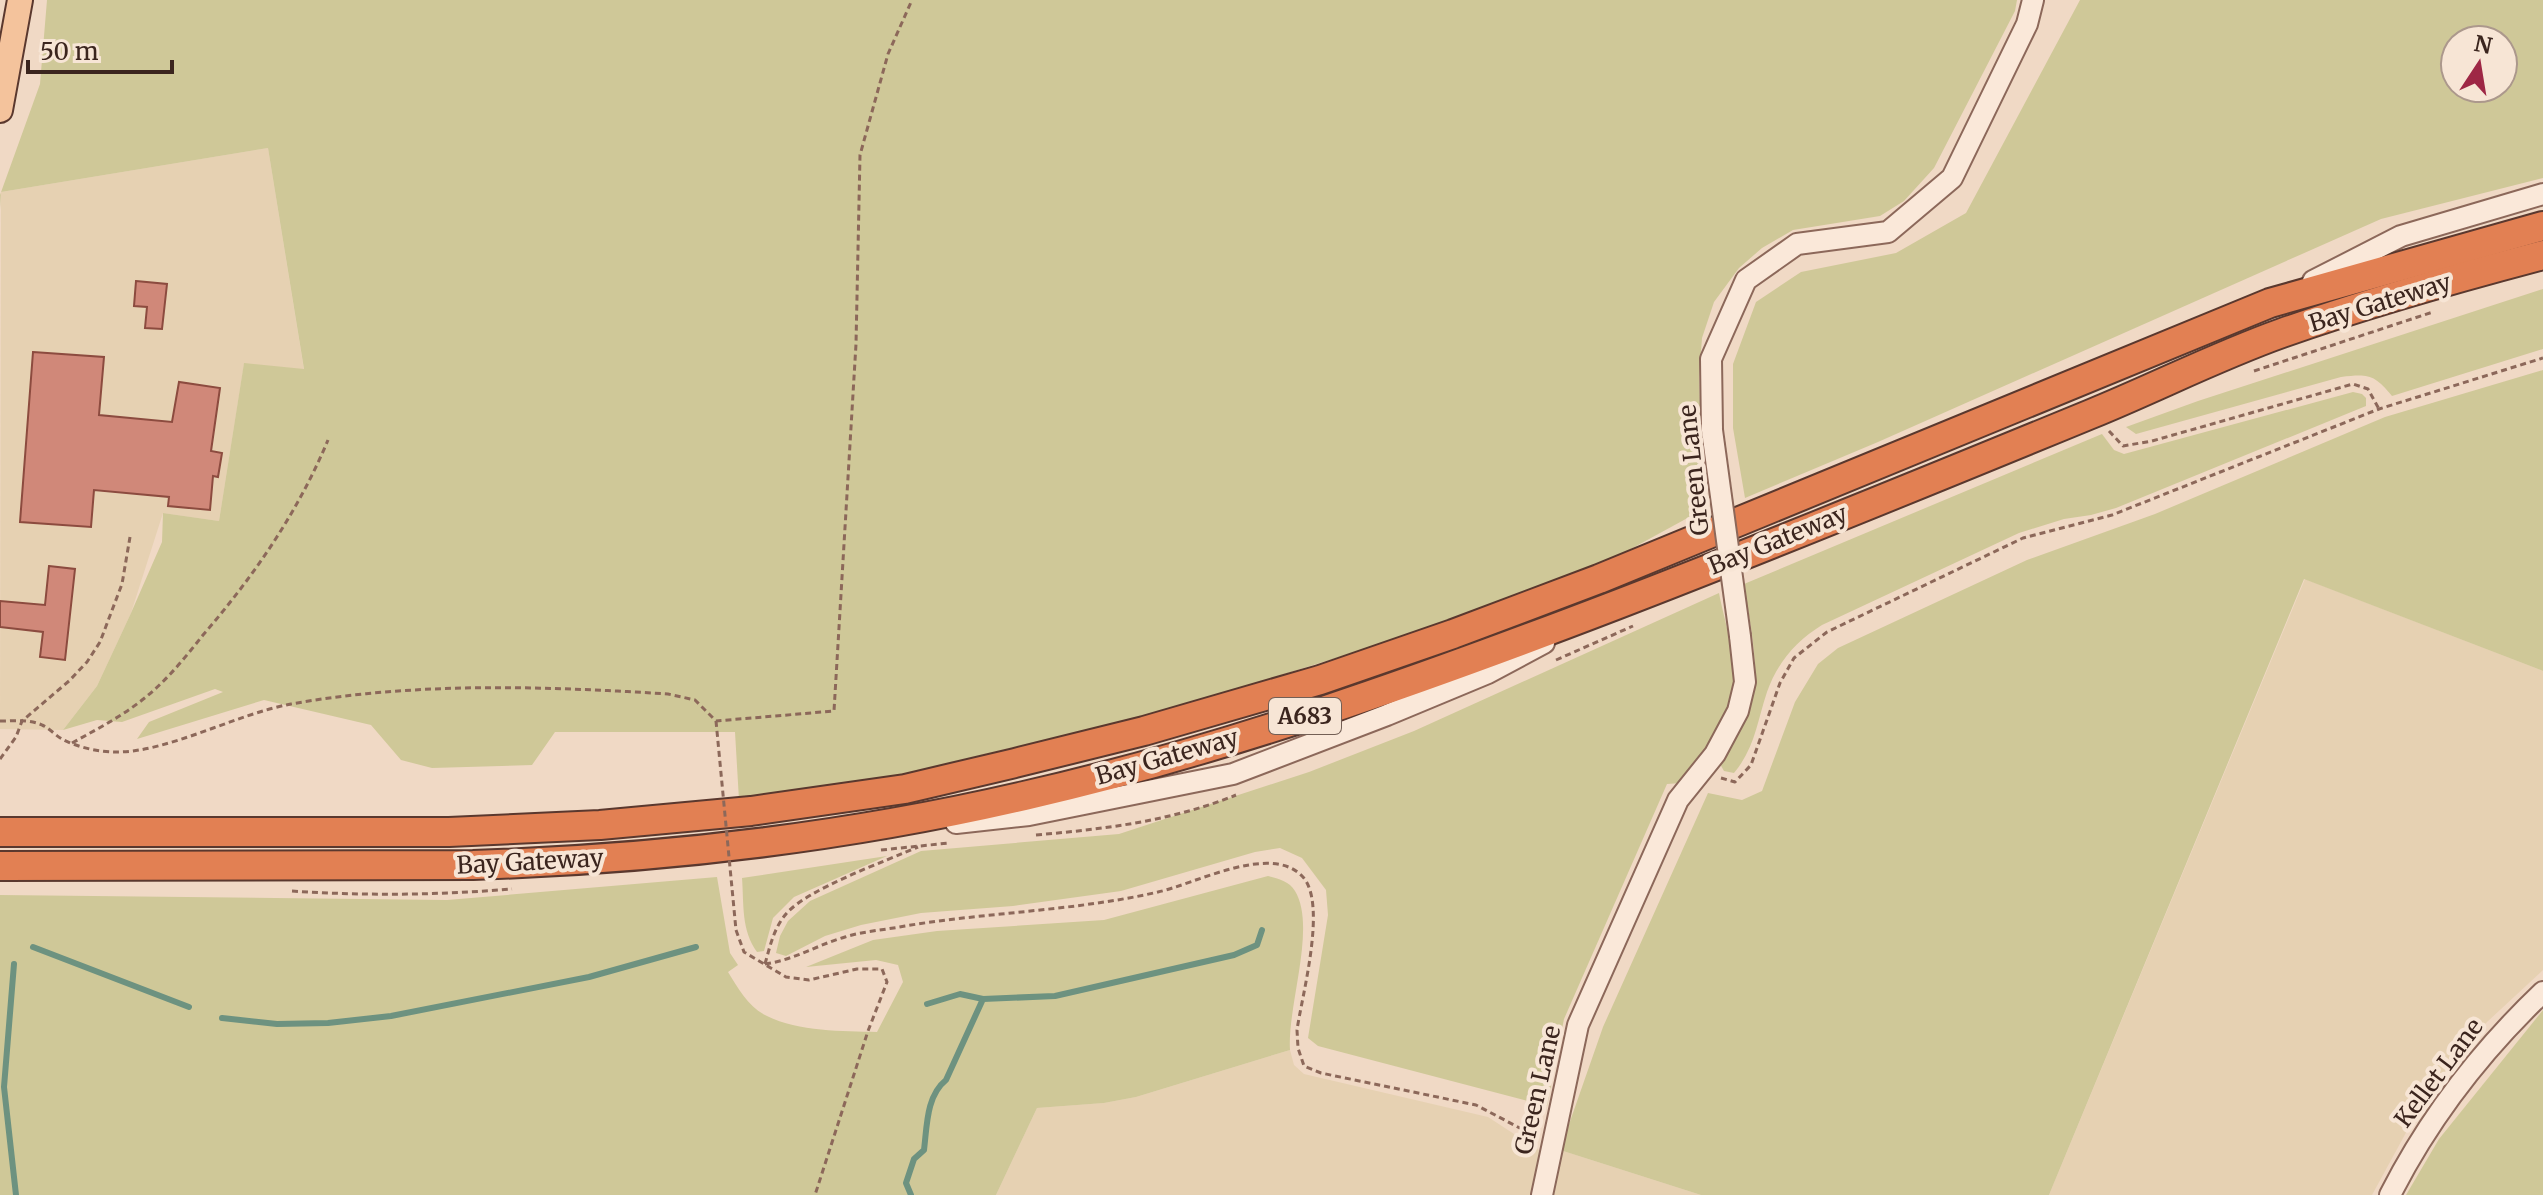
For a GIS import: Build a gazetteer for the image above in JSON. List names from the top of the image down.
{
  "streets": {
    "highway": ["Bay Gateway", "A683"],
    "street": ["Green Lane", "Kellet Lane"]
  },
  "scale_bar": "50 m",
  "north": "top"
}
